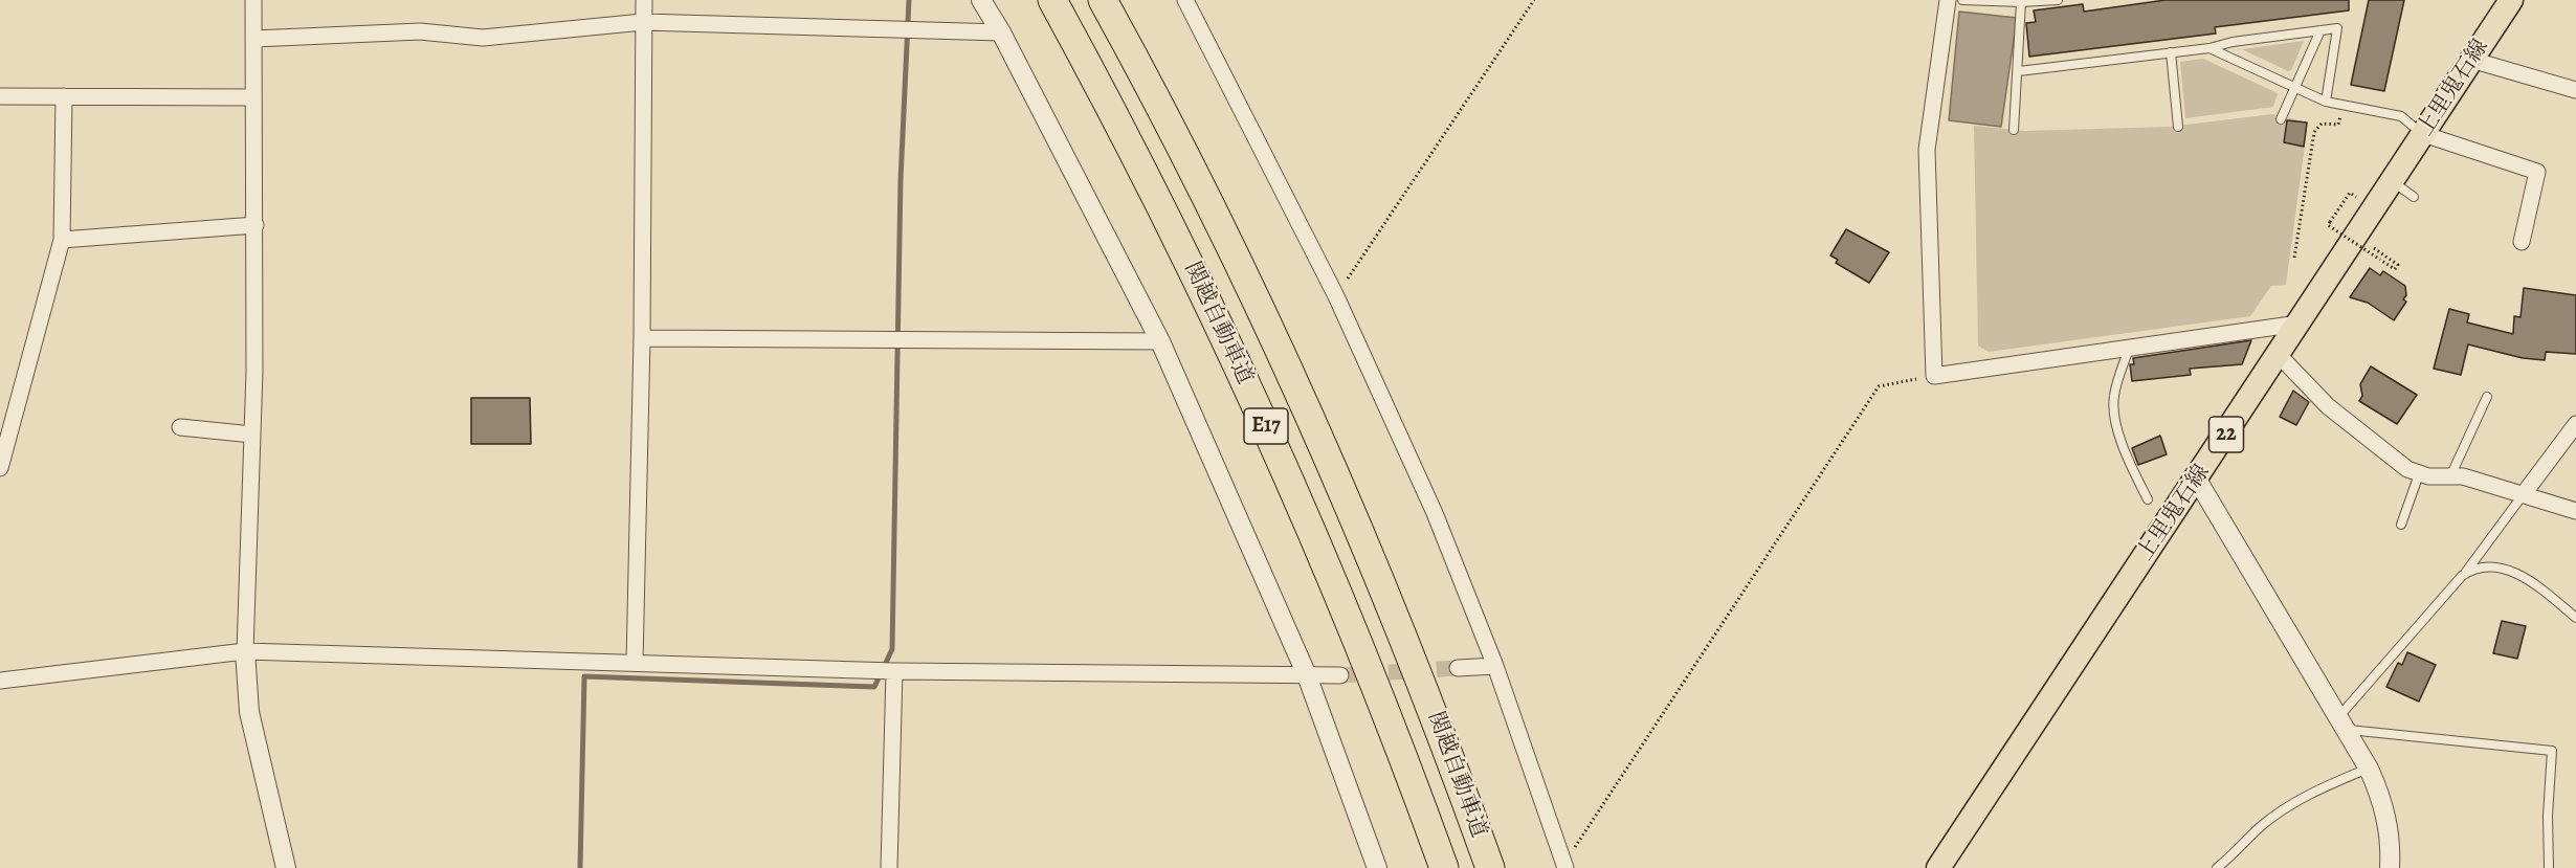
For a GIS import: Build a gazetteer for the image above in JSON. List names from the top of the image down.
{
  "streets": {
    "highway": ["関越自動車道", "E17"],
    "main road": ["上里鬼石線", "22"]
  }
}
